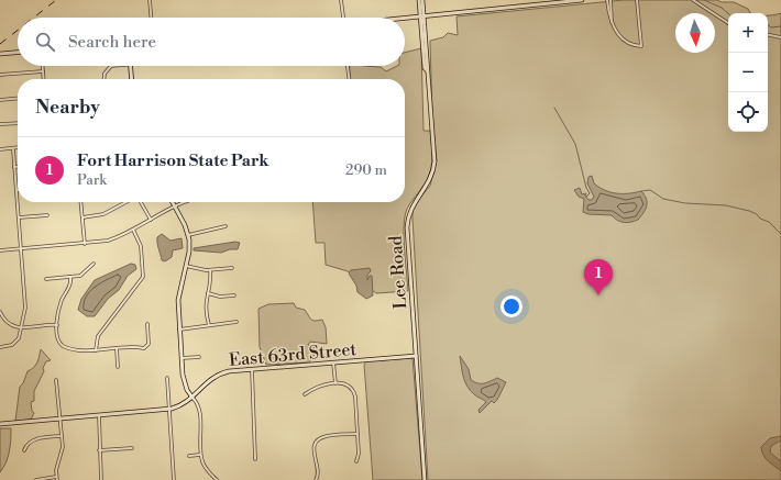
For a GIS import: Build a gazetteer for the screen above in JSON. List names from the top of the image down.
{
  "streets": {
    "street": ["Lee Road", "East 63rd Street"]
  },
  "crossings": [
    ["Lee Road", "East 63rd Street"]
  ],
  "north": "bottom",
  "page": {
    "map_buttons": ["+", "−"],
    "search": "Search here",
    "heading": "Nearby",
    "list": [
      {
        "mark": "1",
        "name": "Fort Harrison State Park",
        "note": "Park",
        "value": "290 m"
      }
    ],
    "pins": "1"
  }
}
